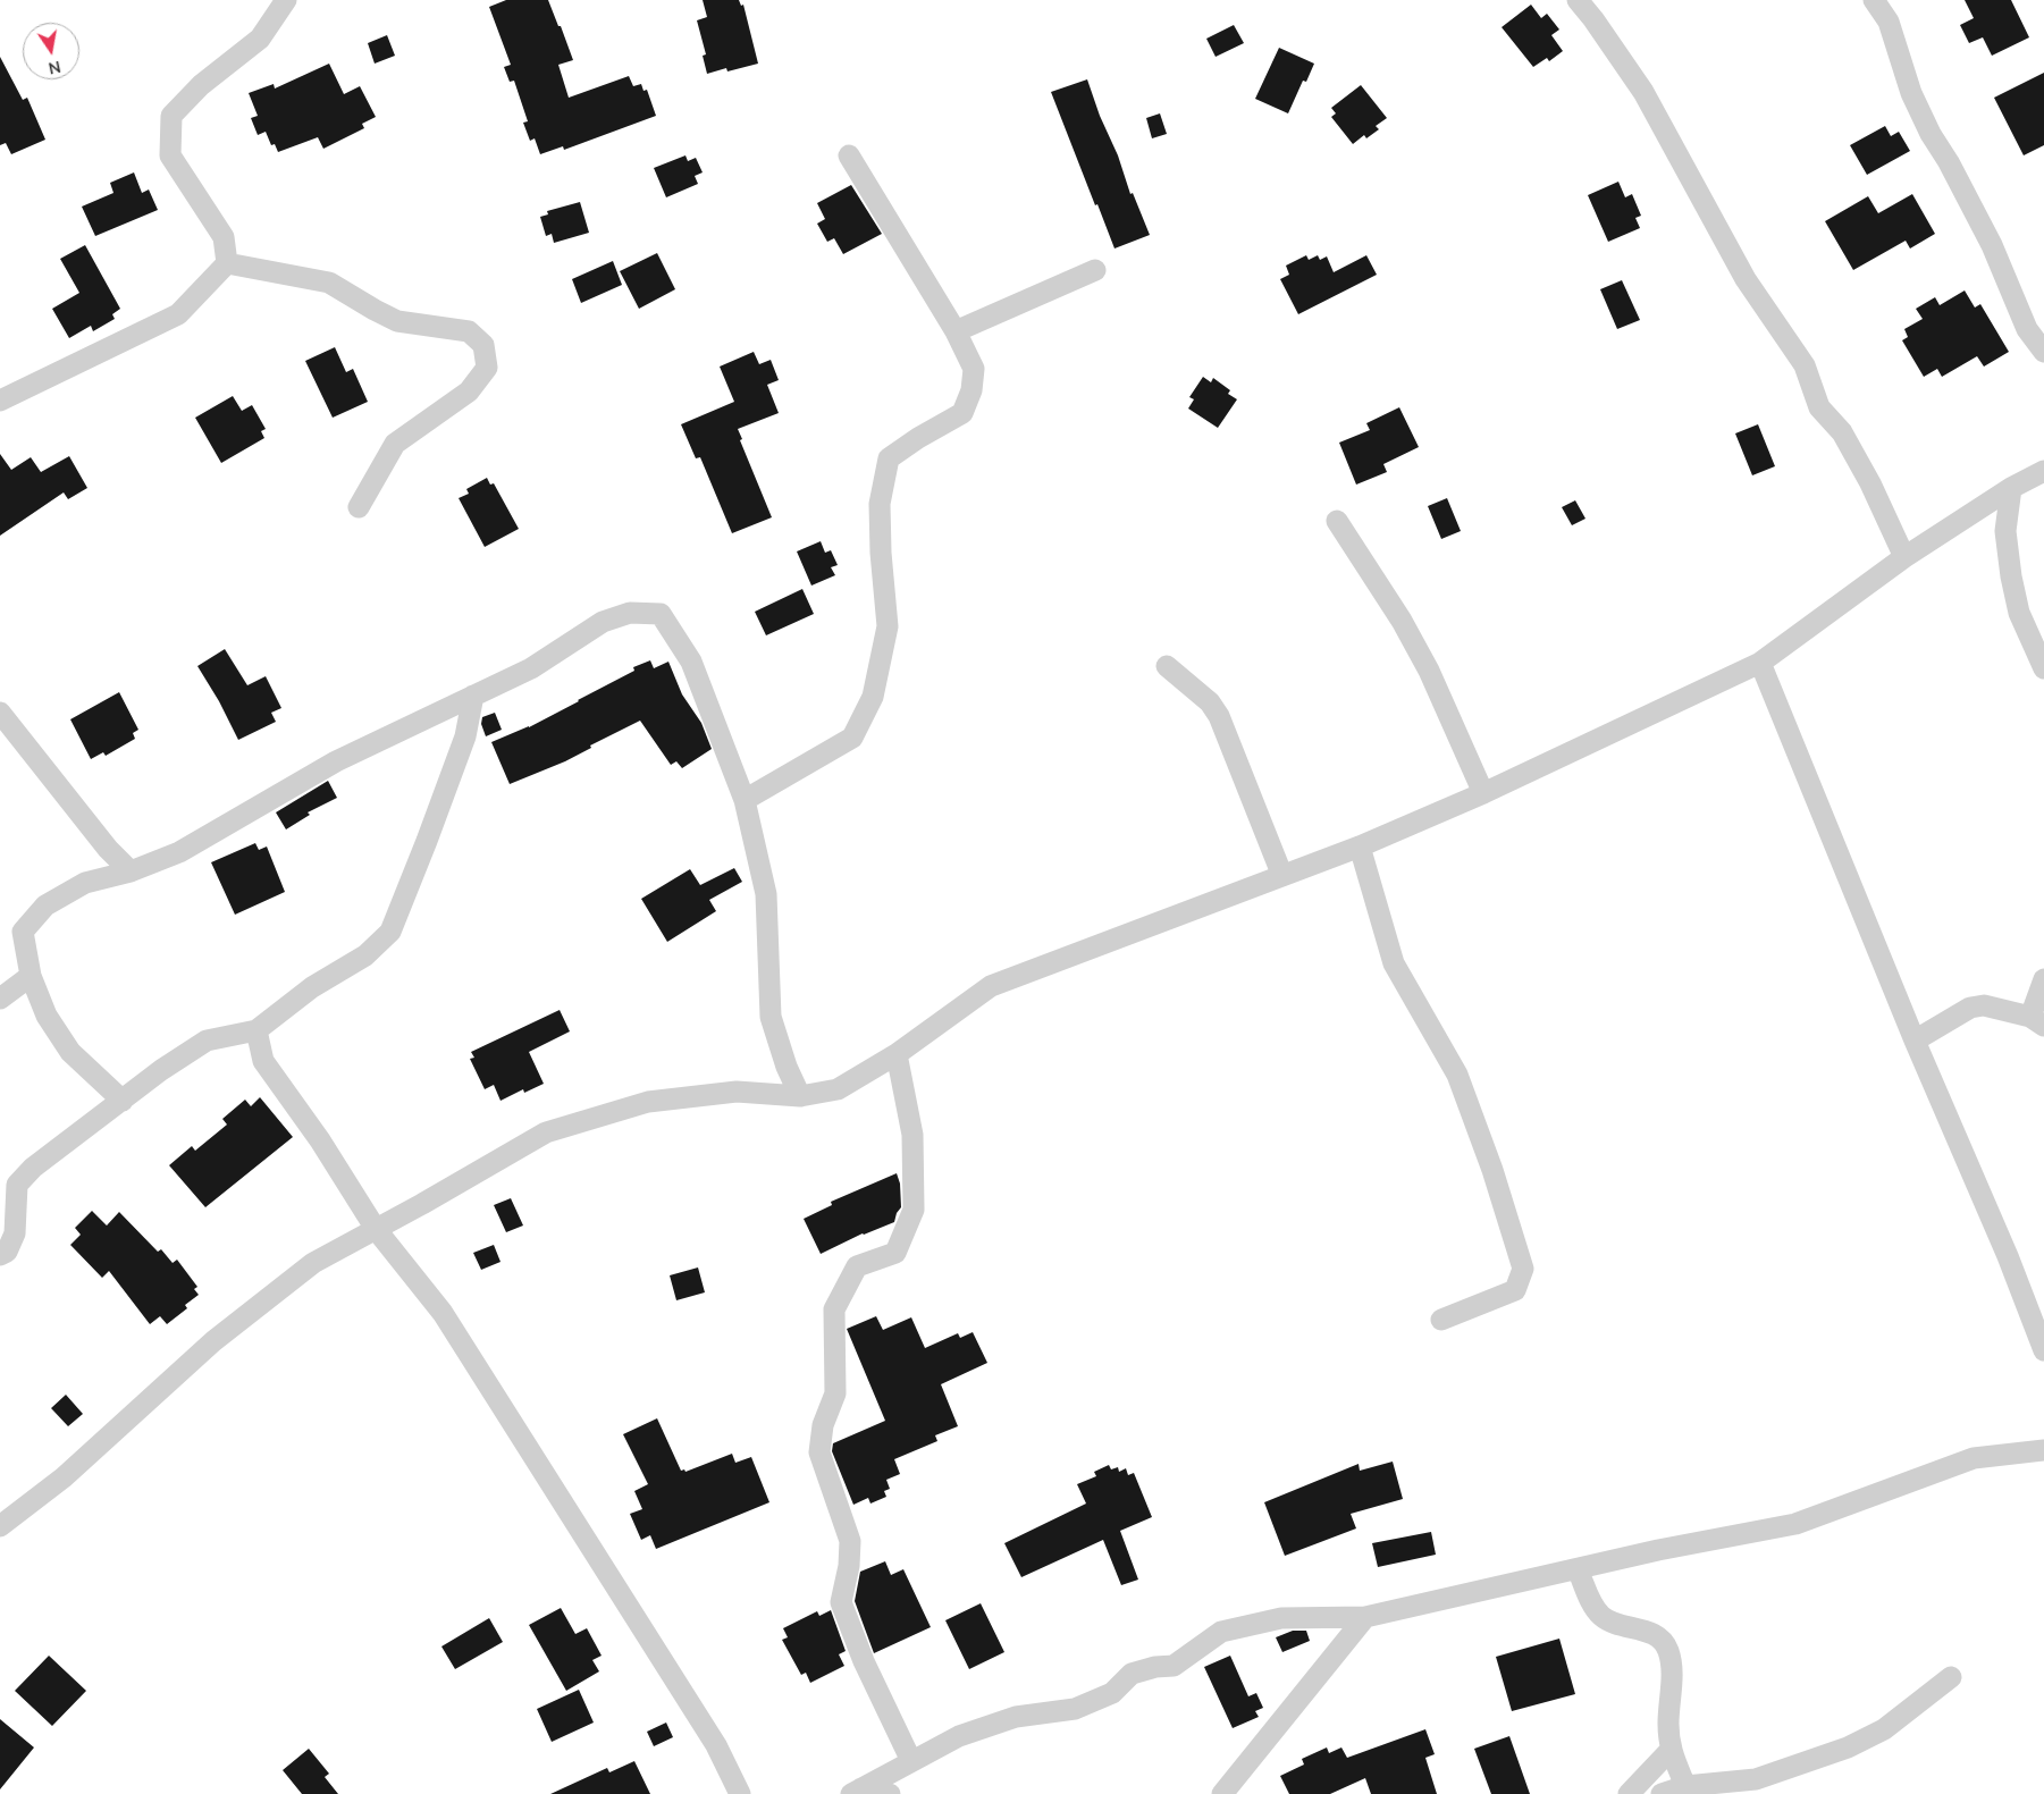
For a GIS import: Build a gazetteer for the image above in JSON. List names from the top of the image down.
{
  "north": "bottom"
}
